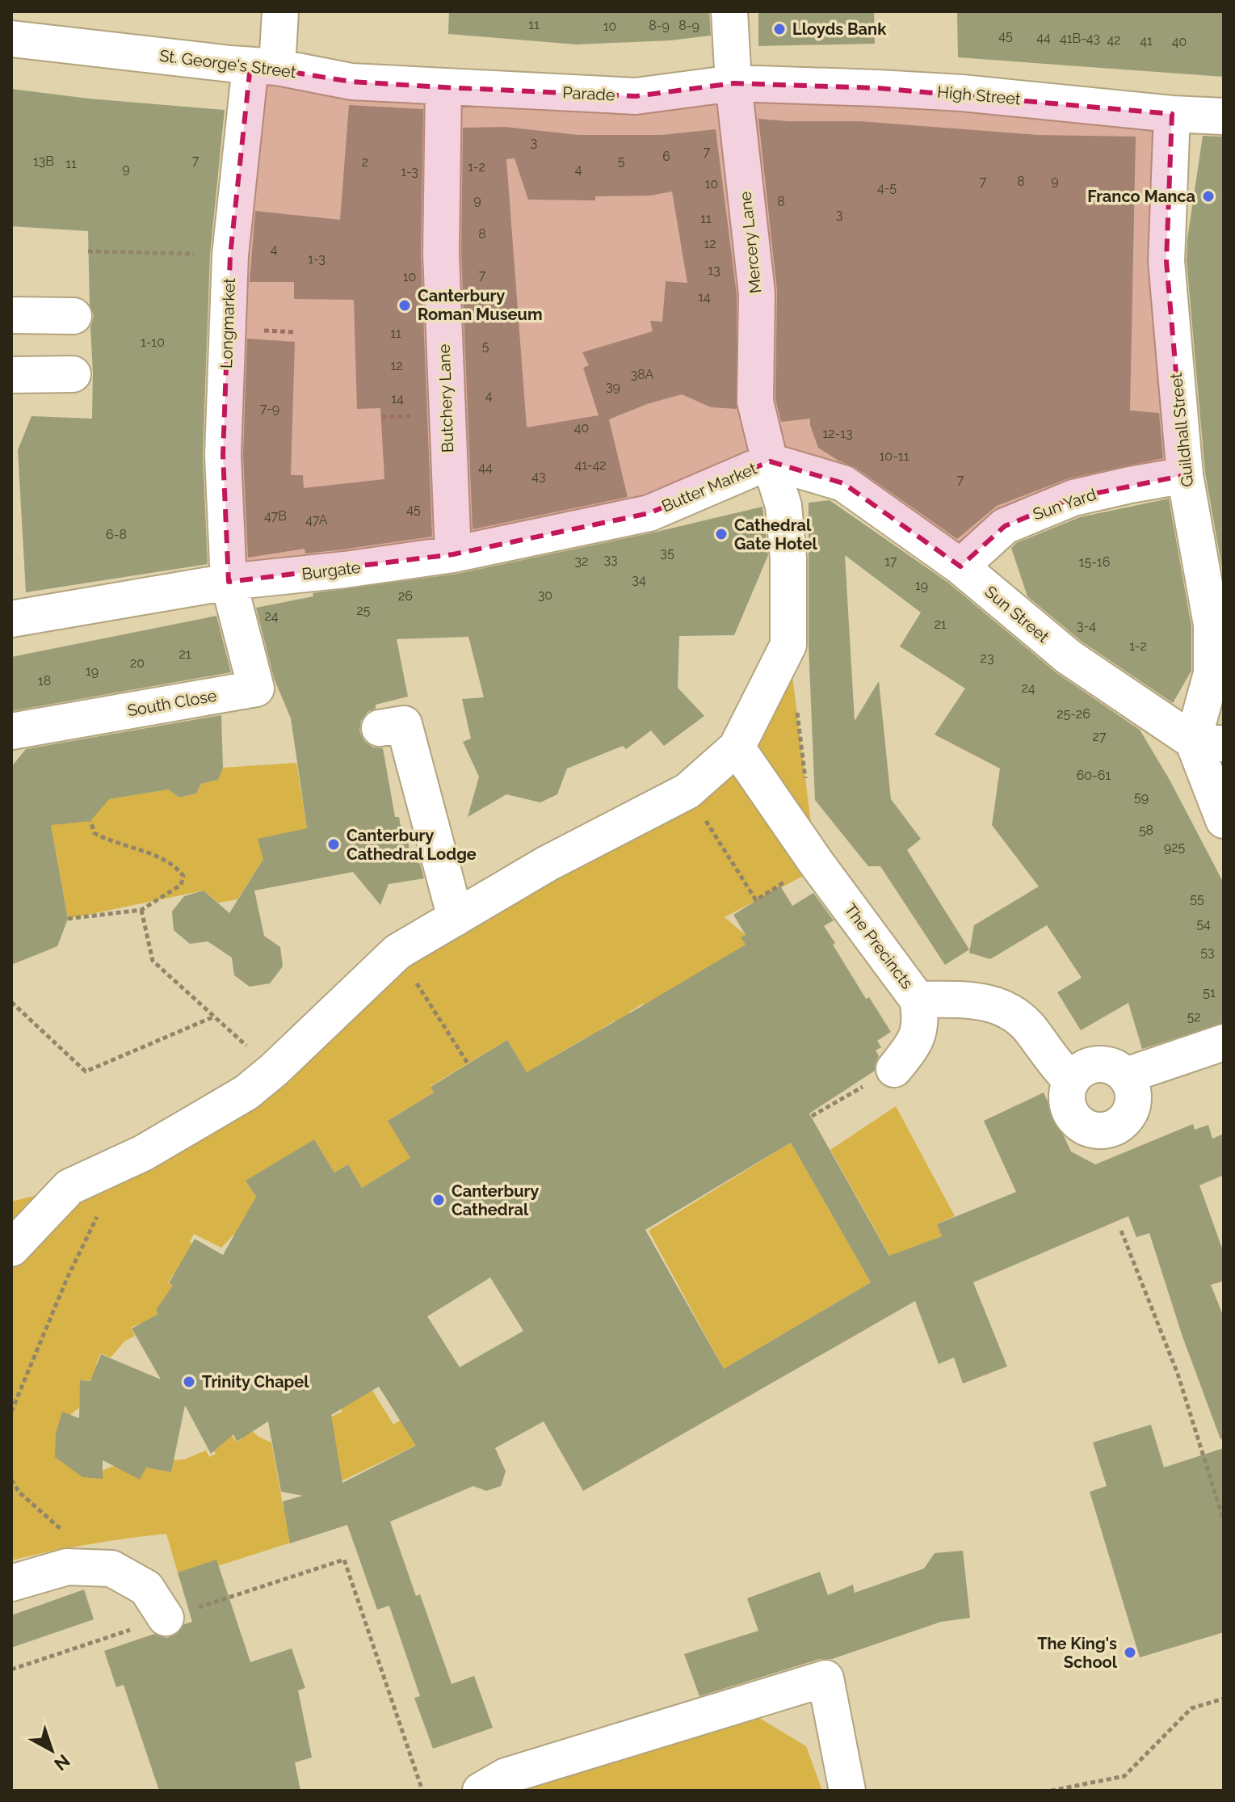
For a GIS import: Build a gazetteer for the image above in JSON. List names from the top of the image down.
{
  "streets": {
    "street": [
      "St. George's Street",
      "Parade",
      "High Street",
      "Mercery Lane",
      "Longmarket",
      "Butchery Lane",
      "Guildhall Street",
      "Butter Market",
      "Sun Yard",
      "Burgate",
      "Sun Street",
      "South Close",
      "The Precincts"
    ]
  },
  "crossings": [
    ["St. George's Street", "Parade"],
    ["St. George's Street", "Longmarket"],
    ["St. George's Street", "Butchery Lane"],
    ["Parade", "High Street"],
    ["Parade", "Mercery Lane"],
    ["Parade", "Butchery Lane"],
    ["High Street", "Mercery Lane"],
    ["High Street", "Guildhall Street"],
    ["Mercery Lane", "Butter Market"],
    ["Longmarket", "Burgate"],
    ["Longmarket", "South Close"],
    ["Butchery Lane", "Burgate"],
    ["Guildhall Street", "Sun Yard"],
    ["Guildhall Street", "Sun Street"],
    ["Butter Market", "Burgate"],
    ["Butter Market", "Sun Street"],
    ["Sun Yard", "Sun Street"],
    ["Burgate", "South Close"]
  ],
  "places": [
    "Lloyds Bank",
    "Franco Manca",
    "Canterbury Roman Museum",
    "Cathedral Gate Hotel",
    "Canterbury Cathedral Lodge",
    "Canterbury Cathedral",
    "Trinity Chapel",
    "The King's School"
  ],
  "house_numbers": [
    "11",
    "8-9",
    "8-9",
    "10",
    "45",
    "44",
    "41B-43",
    "42",
    "41",
    "40",
    "3",
    "7",
    "6",
    "7",
    "13B",
    "5",
    "2",
    "11",
    "1-2",
    "9",
    "4",
    "1-3",
    "9",
    "7",
    "8",
    "10",
    "4-5",
    "9",
    "8",
    "3",
    "11",
    "8",
    "12",
    "4",
    "1-3",
    "13",
    "7",
    "10",
    "14",
    "11",
    "1-10",
    "5",
    "12",
    "38A",
    "39",
    "4",
    "14",
    "7-9",
    "40",
    "12-13",
    "10-11",
    "41-42",
    "44",
    "43",
    "7",
    "45",
    "47B",
    "47A",
    "6-8",
    "35",
    "33",
    "32",
    "17",
    "15-16",
    "34",
    "19",
    "30",
    "26",
    "25",
    "24",
    "21",
    "3-4",
    "1-2",
    "21",
    "23",
    "20",
    "19",
    "18",
    "24",
    "25-26",
    "27",
    "60-61",
    "59",
    "58",
    "925",
    "55",
    "54",
    "53",
    "51",
    "52"
  ],
  "north": "bottom right"
}
